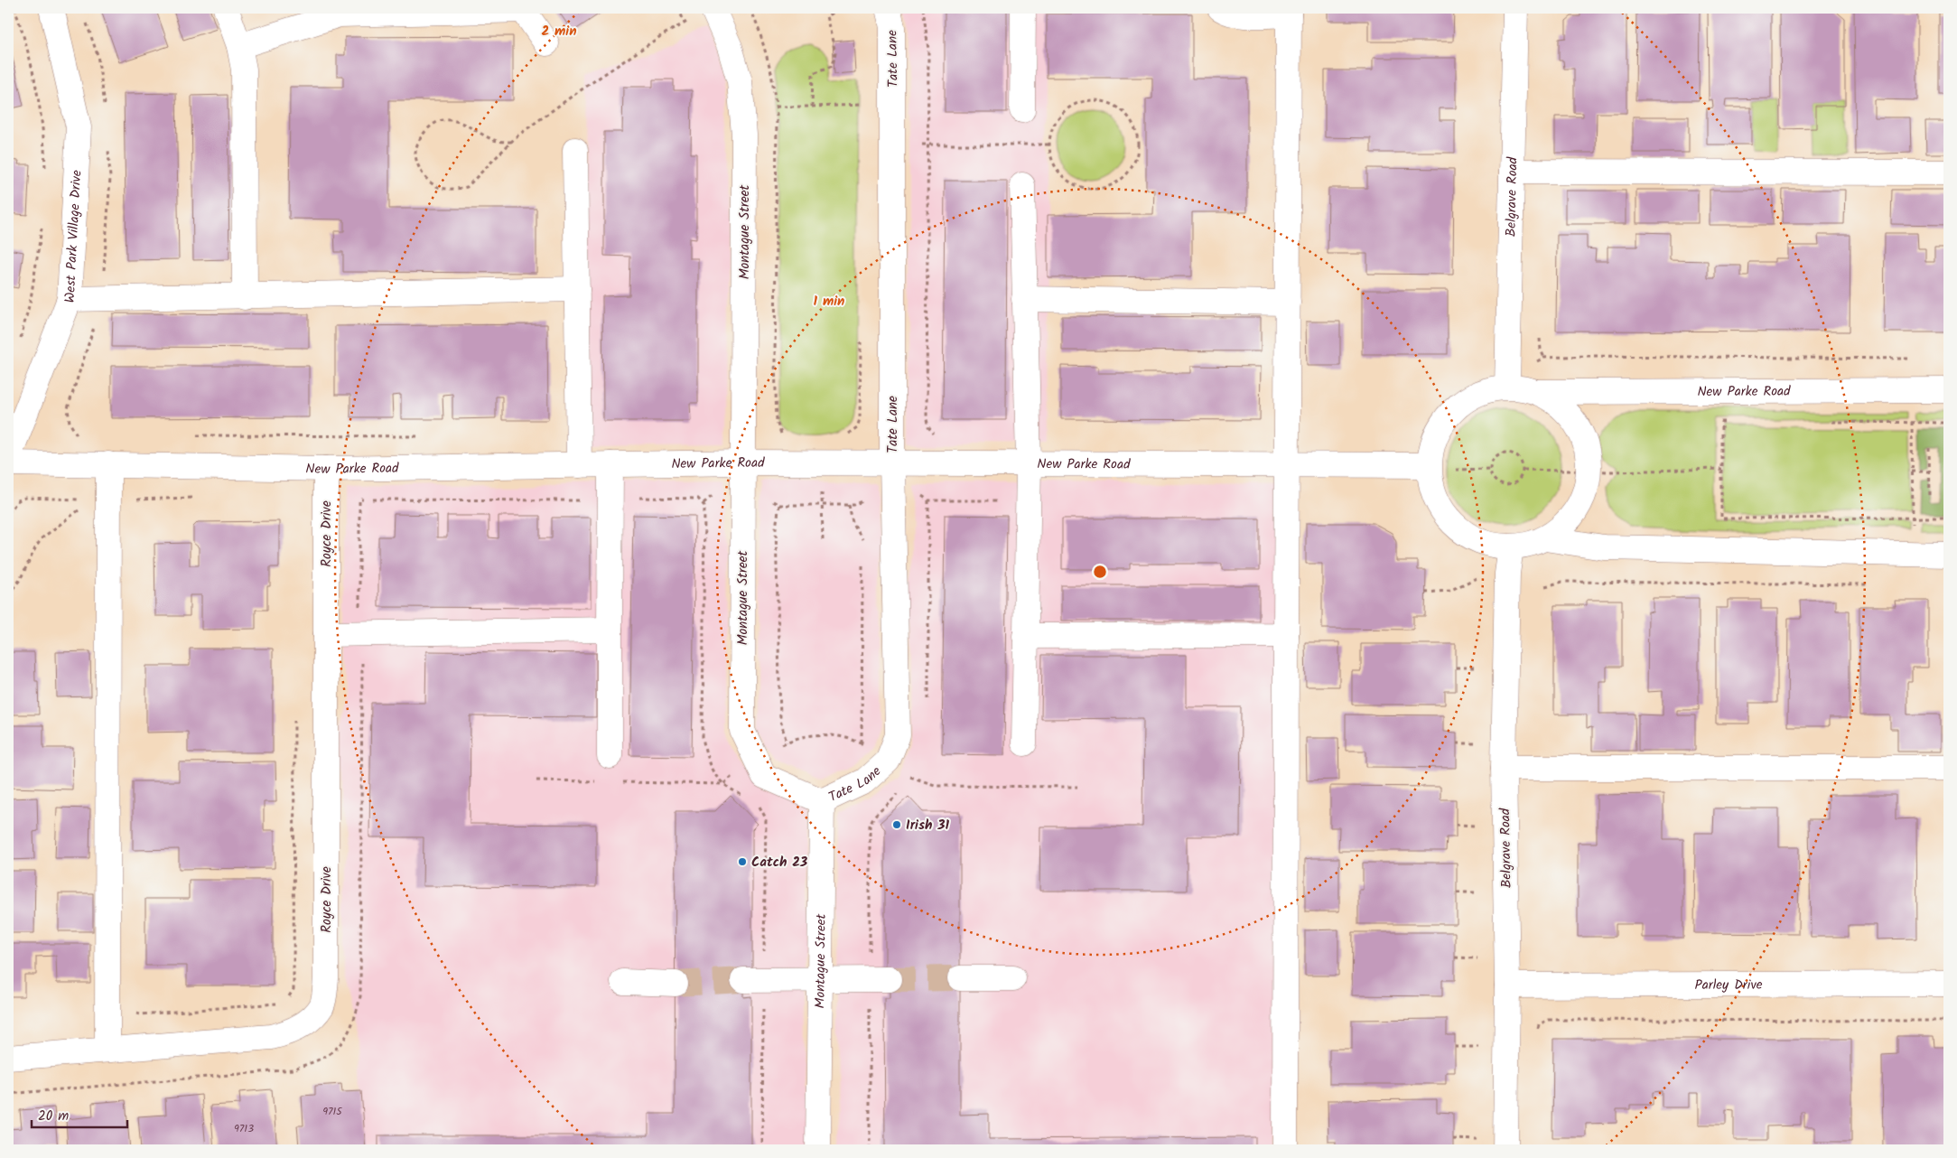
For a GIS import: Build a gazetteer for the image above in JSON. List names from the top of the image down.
{
  "streets": {
    "street": [
      "Tate Lane",
      "Belgrave Road",
      "Montague Street",
      "West Park Village Drive",
      "New Parke Road",
      "Royce Drive",
      "Parley Drive"
    ]
  },
  "crossings": [
    ["Tate Lane", "Montague Street"],
    ["Tate Lane", "New Parke Road"],
    ["Belgrave Road", "Parley Drive"],
    ["Montague Street", "New Parke Road"],
    ["New Parke Road", "Royce Drive"]
  ],
  "places": ["Irish 31", "Catch 23"],
  "house_numbers": ["9715", "9713"],
  "scale_bar": "20 m",
  "rings": ["2 min", "1 min"]
}
